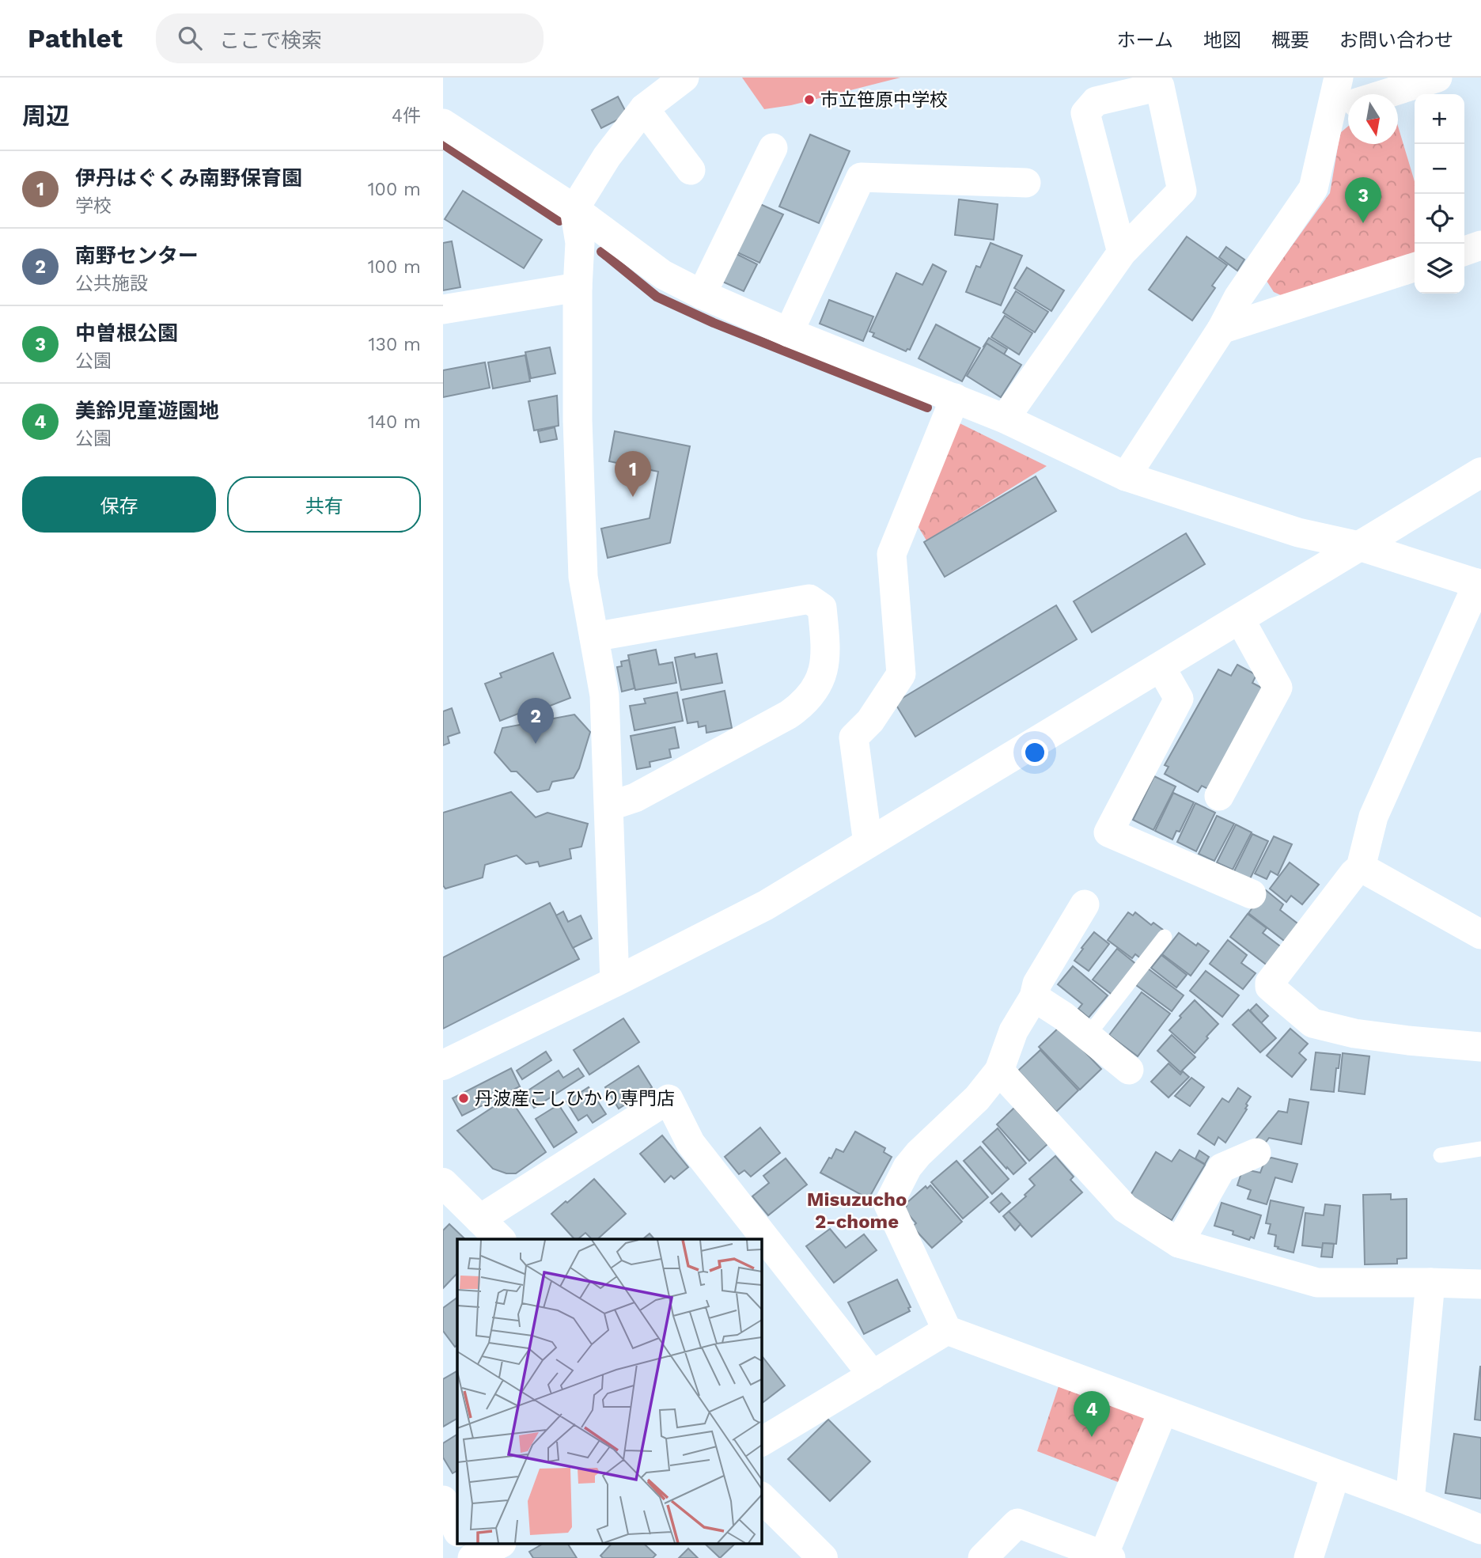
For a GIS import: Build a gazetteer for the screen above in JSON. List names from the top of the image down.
{
  "districts": ["Misuzucho 2-chome"],
  "places": ["市立笹原中学校", "丹波産こしひかり専門店"],
  "north": "bottom",
  "page": {
    "header": "Pathlet",
    "search": "ここで検索",
    "nav": [
      "ホーム",
      "地図",
      "概要",
      "お問い合わせ"
    ],
    "heading": ["周辺", "4件"],
    "map_buttons": ["+", "−"],
    "list": [
      {
        "mark": "1",
        "name": "伊丹はぐくみ南野保育園",
        "note": "学校",
        "value": "100 m"
      },
      {
        "mark": "2",
        "name": "南野センター",
        "note": "公共施設",
        "value": "100 m"
      },
      {
        "mark": "3",
        "name": "中曽根公園",
        "note": "公園",
        "value": "130 m"
      },
      {
        "mark": "4",
        "name": "美鈴児童遊園地",
        "note": "公園",
        "value": "140 m"
      }
    ],
    "pins": [
      "3",
      "1",
      "2",
      "4"
    ],
    "buttons": ["保存", "共有"]
  }
}
